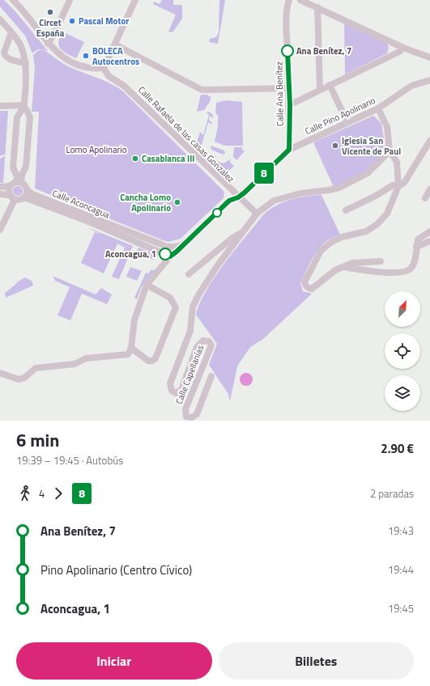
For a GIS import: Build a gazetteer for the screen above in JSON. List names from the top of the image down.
{
  "streets": {
    "street": [
      "Calle Ana Benítez",
      "Calle Pino Apolinario",
      "Calle Rafaela de las casas Gonzalez",
      "Calle Aconcagua",
      "Calle Capellanías"
    ]
  },
  "crossings": [
    ["Calle Ana Benítez", "Calle Pino Apolinario"],
    ["Calle Pino Apolinario", "Calle Rafaela de las casas Gonzalez"],
    ["Calle Pino Apolinario", "Calle Aconcagua"],
    ["Calle Rafaela de las casas Gonzalez", "Calle Capellanías"]
  ],
  "parks": ["Lomo Apolinario"],
  "places": [
    "Circet España",
    "Pascal Motor",
    "Ana Benítez, 7",
    "BOLECA Autocentros",
    "Iglesia San Vicente de Paul",
    "Casablanca III",
    "Cancha Lomo Apolinario",
    "Aconcagua, 1"
  ],
  "lines": ["bus line 8"],
  "north": "top right",
  "page": {
    "on_map": "8",
    "heading": ["6 min", "19:39 – 19:45 · Autobús", "2.90 €"],
    "legs": ["4", "8", "2 paradas"],
    "list": [
      {
        "name": "Ana Benítez, 7",
        "value": "19:43"
      },
      {
        "name": "Pino Apolinario (Centro Cívico)",
        "value": "19:44"
      },
      {
        "name": "Aconcagua, 1",
        "value": "19:45"
      }
    ],
    "buttons": ["Iniciar", "Billetes"]
  }
}
